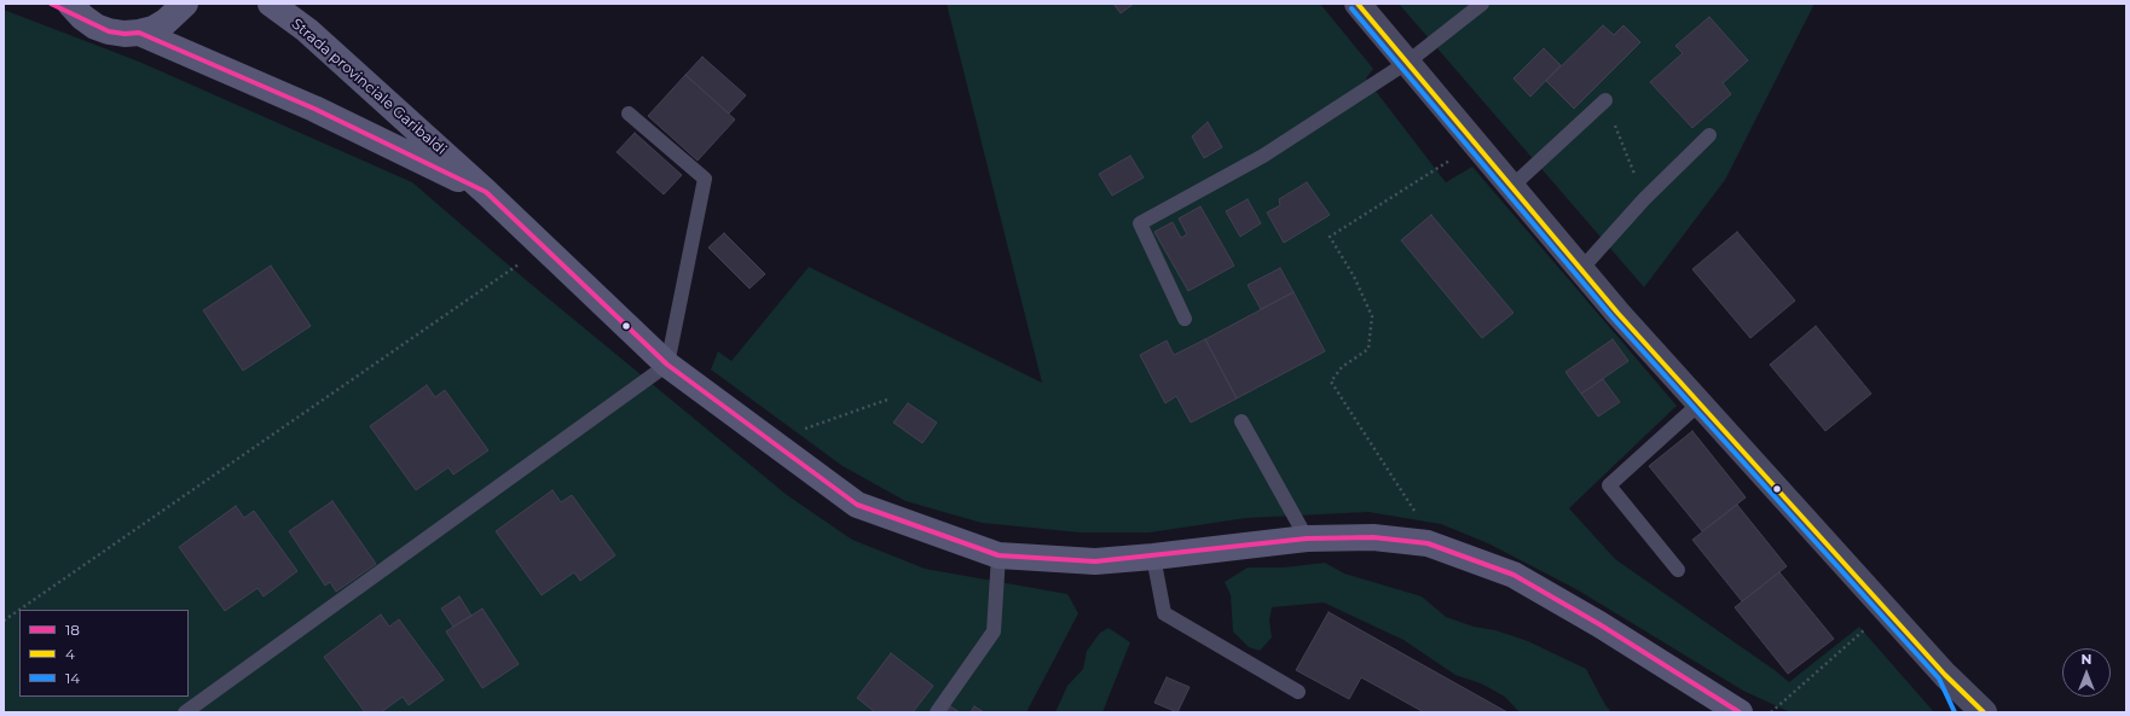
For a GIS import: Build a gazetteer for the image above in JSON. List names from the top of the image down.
{
  "streets": {
    "main road": ["Strada provinciale Garibaldi"]
  },
  "lines": ["transit line 18", "transit line 4", "transit line 14"],
  "legend": ["18", "4", "14"],
  "north": "top"
}
